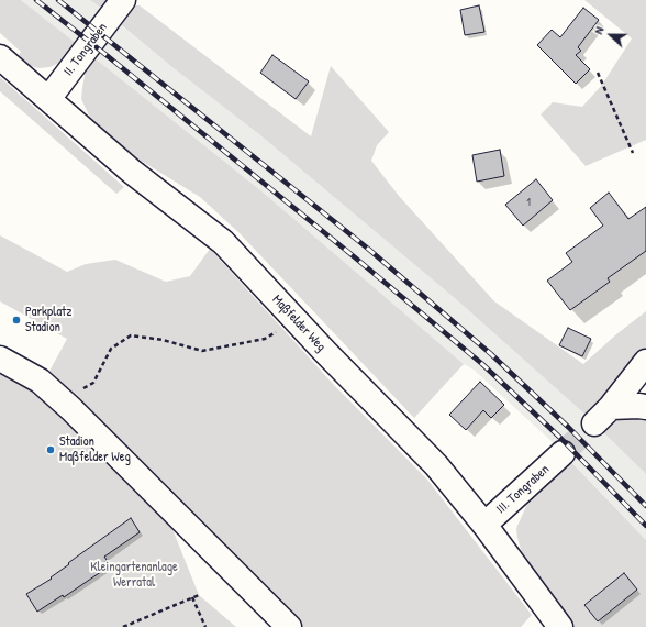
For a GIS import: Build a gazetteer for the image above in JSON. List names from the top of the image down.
{
  "streets": {
    "street": ["II. Tongraben", "Maßfelder Weg", "III. Tongraben"]
  },
  "crossings": [
    ["II. Tongraben", "Maßfelder Weg"],
    ["Maßfelder Weg", "III. Tongraben"]
  ],
  "parks": ["Kleingartenanlage Werratal"],
  "places": ["Parkplatz Stadion", "Stadion Maßfelder Weg"],
  "house_numbers": ["1"],
  "north": "left"
}
